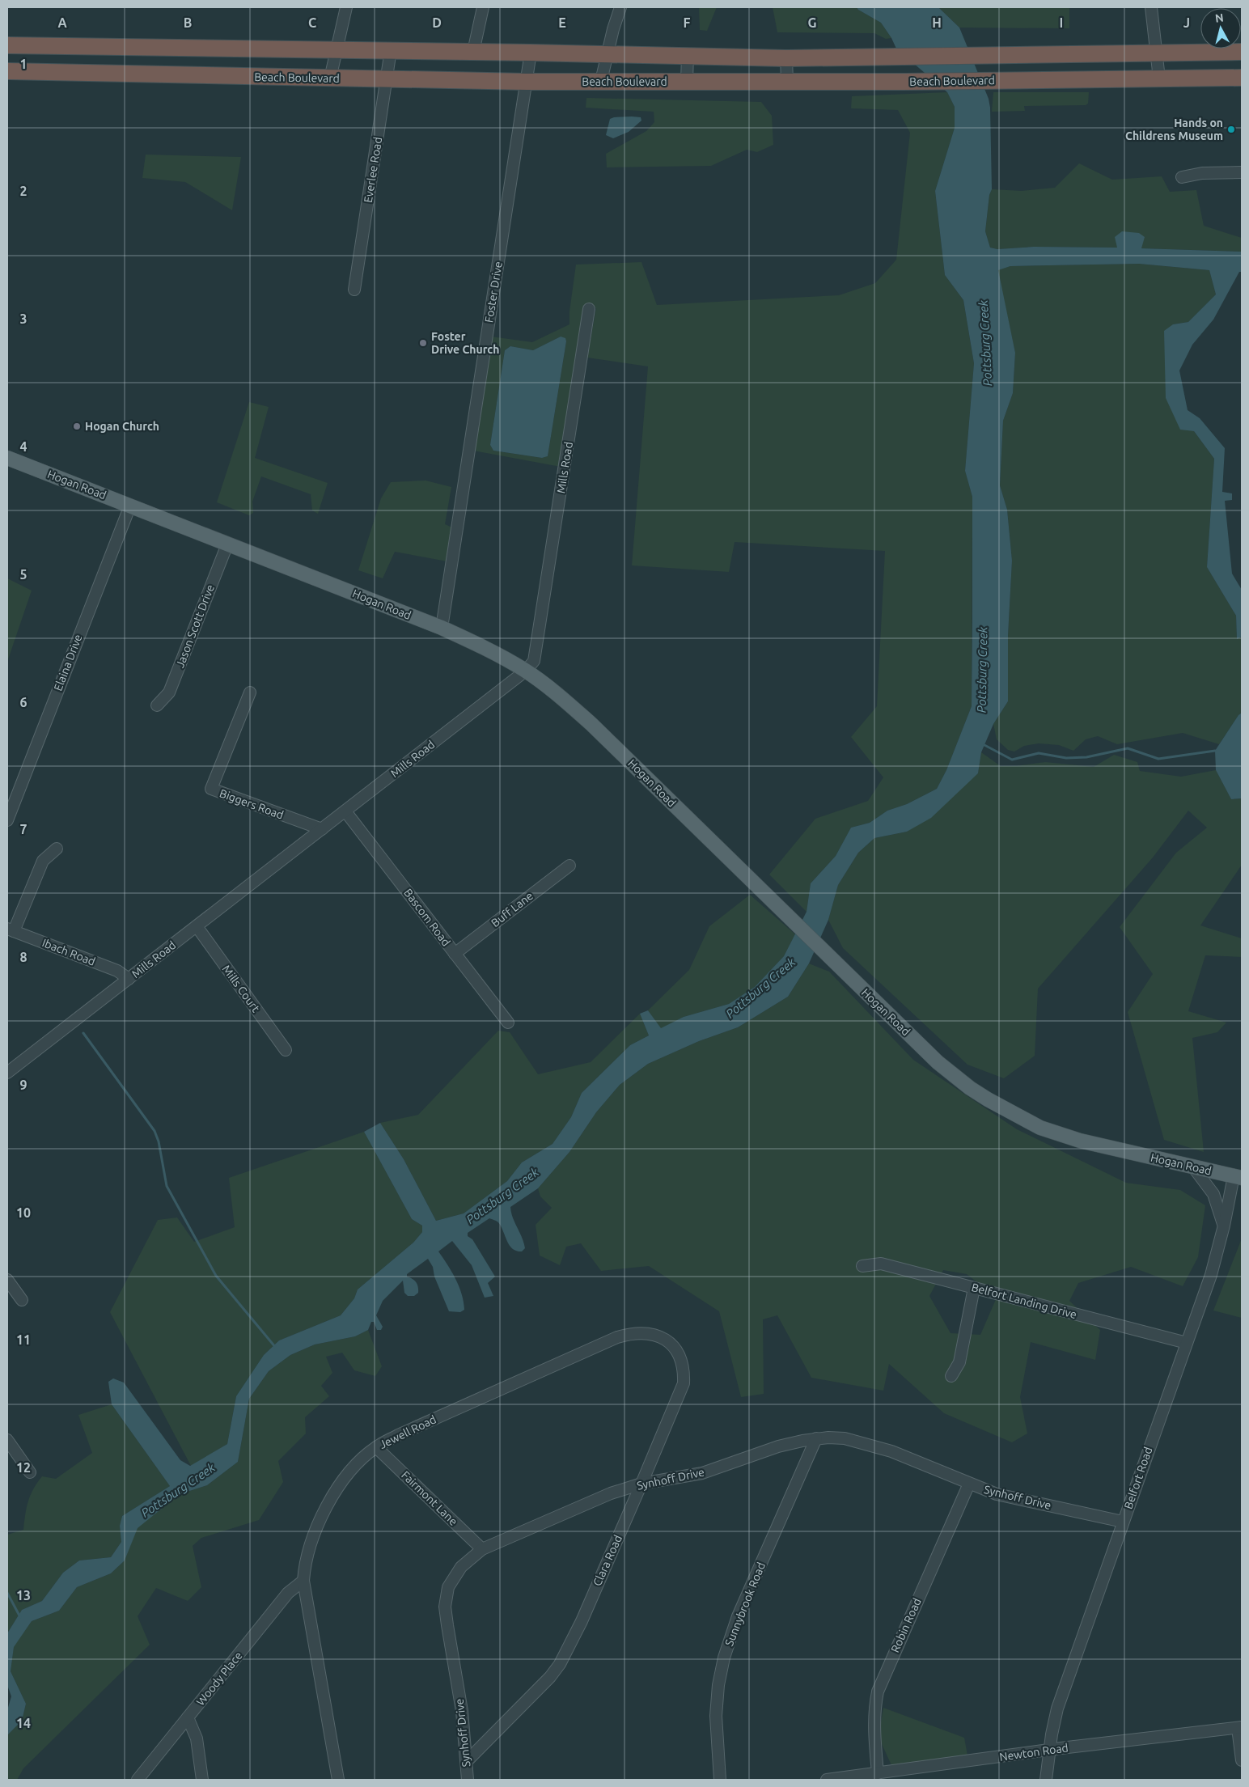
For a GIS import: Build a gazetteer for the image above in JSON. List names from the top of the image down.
{
  "streets": {
    "highway": ["Beach Boulevard"],
    "main road": ["Hogan Road"],
    "street": [
      "Everlee Road",
      "Foster Drive",
      "Mills Road",
      "Jason Scott Drive",
      "Elaina Drive",
      "Biggers Road",
      "Buff Lane",
      "Bascom Road",
      "Ibach Road",
      "Mills Court",
      "Belfort Landing Drive",
      "Jewell Road",
      "Belfort Road",
      "Synhoff Drive",
      "Fairmont Lane",
      "Clara Road",
      "Sunnybrook Road",
      "Robin Road",
      "Woody Place",
      "Newton Road"
    ]
  },
  "crossings": [
    ["Beach Boulevard", "Everlee Road"],
    ["Beach Boulevard", "Foster Drive"],
    ["Foster Drive", "Hogan Road"],
    ["Mills Road", "Hogan Road"],
    ["Mills Road", "Biggers Road"],
    ["Mills Road", "Bascom Road"],
    ["Mills Road", "Ibach Road"],
    ["Mills Road", "Mills Court"],
    ["Hogan Road", "Jason Scott Drive"],
    ["Hogan Road", "Elaina Drive"],
    ["Hogan Road", "Belfort Road"],
    ["Buff Lane", "Bascom Road"],
    ["Belfort Landing Drive", "Belfort Road"],
    ["Jewell Road", "Fairmont Lane"],
    ["Jewell Road", "Clara Road"],
    ["Jewell Road", "Woody Place"],
    ["Belfort Road", "Synhoff Drive"],
    ["Belfort Road", "Newton Road"],
    ["Synhoff Drive", "Fairmont Lane"],
    ["Synhoff Drive", "Clara Road"],
    ["Synhoff Drive", "Sunnybrook Road"],
    ["Synhoff Drive", "Robin Road"],
    ["Robin Road", "Newton Road"]
  ],
  "water": ["Pottsburg Creek"],
  "places": ["Hands on Childrens Museum", "Foster Drive Church", "Hogan Church"],
  "north": "top",
  "grid": {
    "columns": [
      "A",
      "B",
      "C",
      "D",
      "E",
      "F",
      "G",
      "H",
      "I",
      "J"
    ],
    "rows": [
      "1",
      "2",
      "3",
      "4",
      "5",
      "6",
      "7",
      "8",
      "9",
      "10",
      "11",
      "12",
      "13",
      "14"
    ]
  }
}
